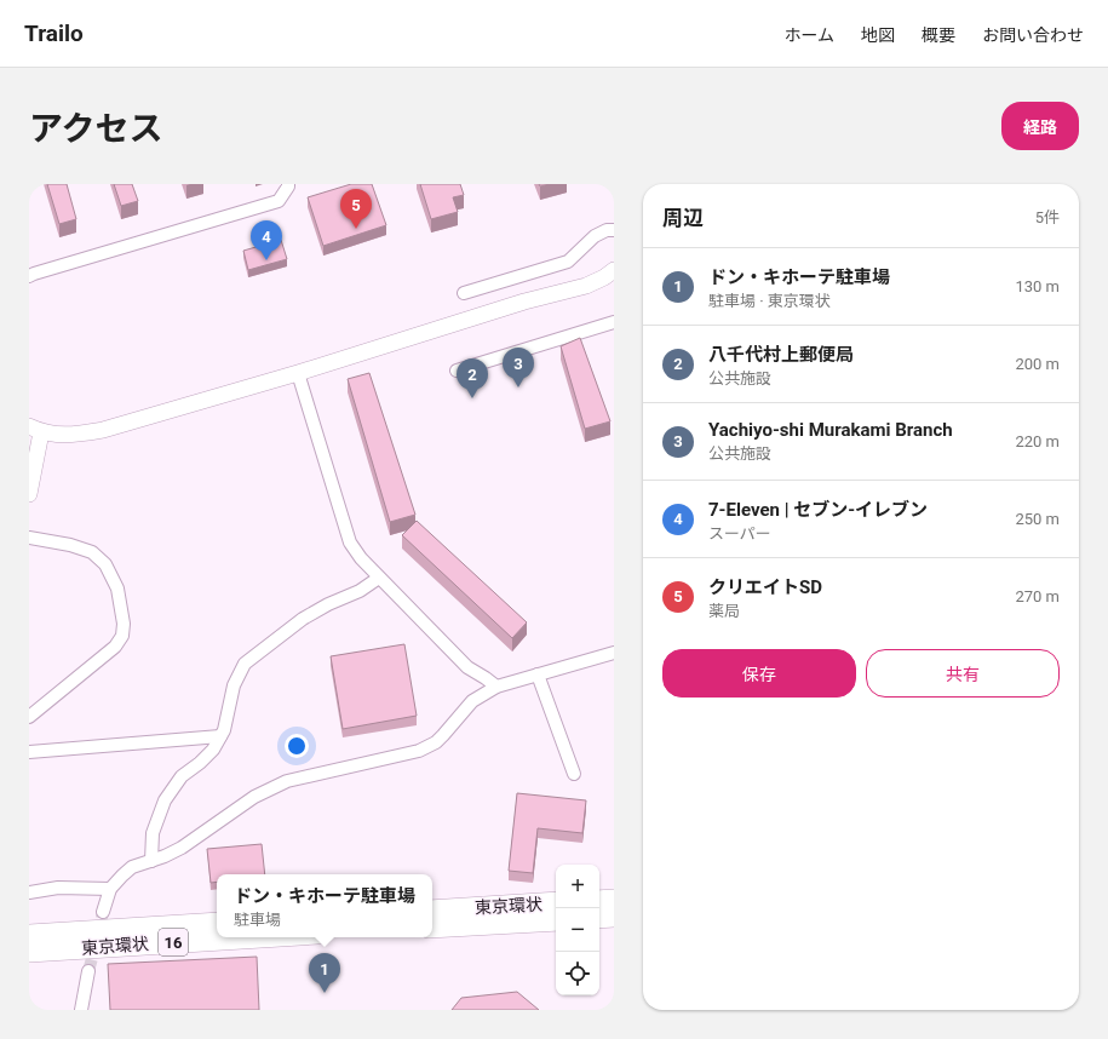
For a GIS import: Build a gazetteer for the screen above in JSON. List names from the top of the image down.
{
  "streets": {
    "highway": ["東京環状", "16"]
  },
  "page": {
    "header": "Trailo",
    "nav": [
      "ホーム",
      "地図",
      "概要",
      "お問い合わせ"
    ],
    "title": "アクセス",
    "buttons": [
      "経路",
      ["保存", "共有"]
    ],
    "heading": ["周辺", "5件"],
    "pins": [
      "5",
      "4",
      "3",
      "2",
      "1"
    ],
    "list": [
      {
        "mark": "1",
        "name": "ドン・キホーテ駐車場",
        "note": "駐車場 · 東京環状",
        "value": "130 m"
      },
      {
        "mark": "2",
        "name": "八千代村上郵便局",
        "note": "公共施設",
        "value": "200 m"
      },
      {
        "mark": "3",
        "name": "Yachiyo-shi Murakami Branch",
        "note": "公共施設",
        "value": "220 m"
      },
      {
        "mark": "4",
        "name": "7-Eleven | セブン-イレブン",
        "note": "スーパー",
        "value": "250 m"
      },
      {
        "mark": "5",
        "name": "クリエイトSD",
        "note": "薬局",
        "value": "270 m"
      }
    ],
    "map_buttons": ["+", "−"],
    "popup": ["ドン・キホーテ駐車場", "駐車場"]
  }
}
